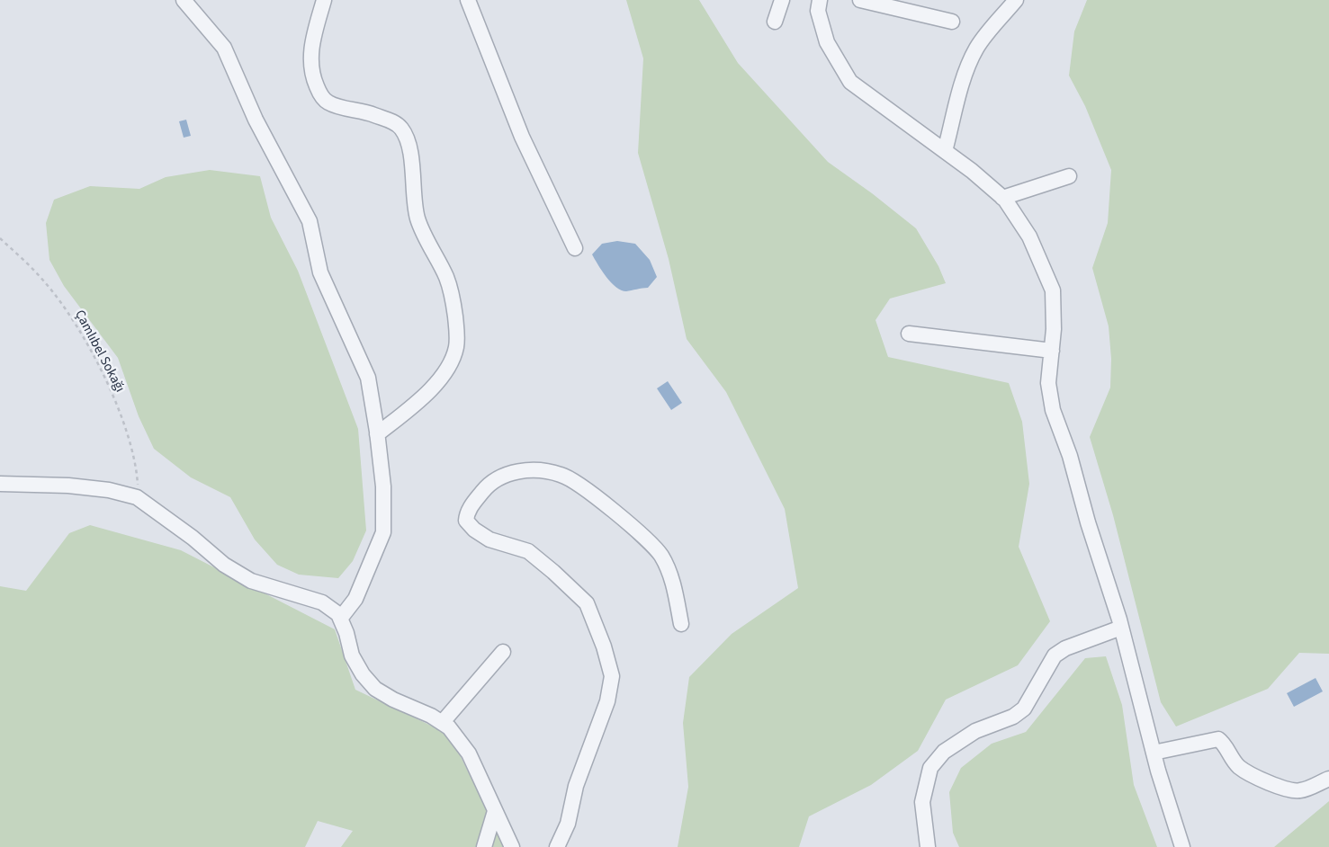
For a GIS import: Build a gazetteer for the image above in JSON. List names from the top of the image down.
{
  "streets": {
    "path": ["Çamlıbel Sokağı"]
  }
}
